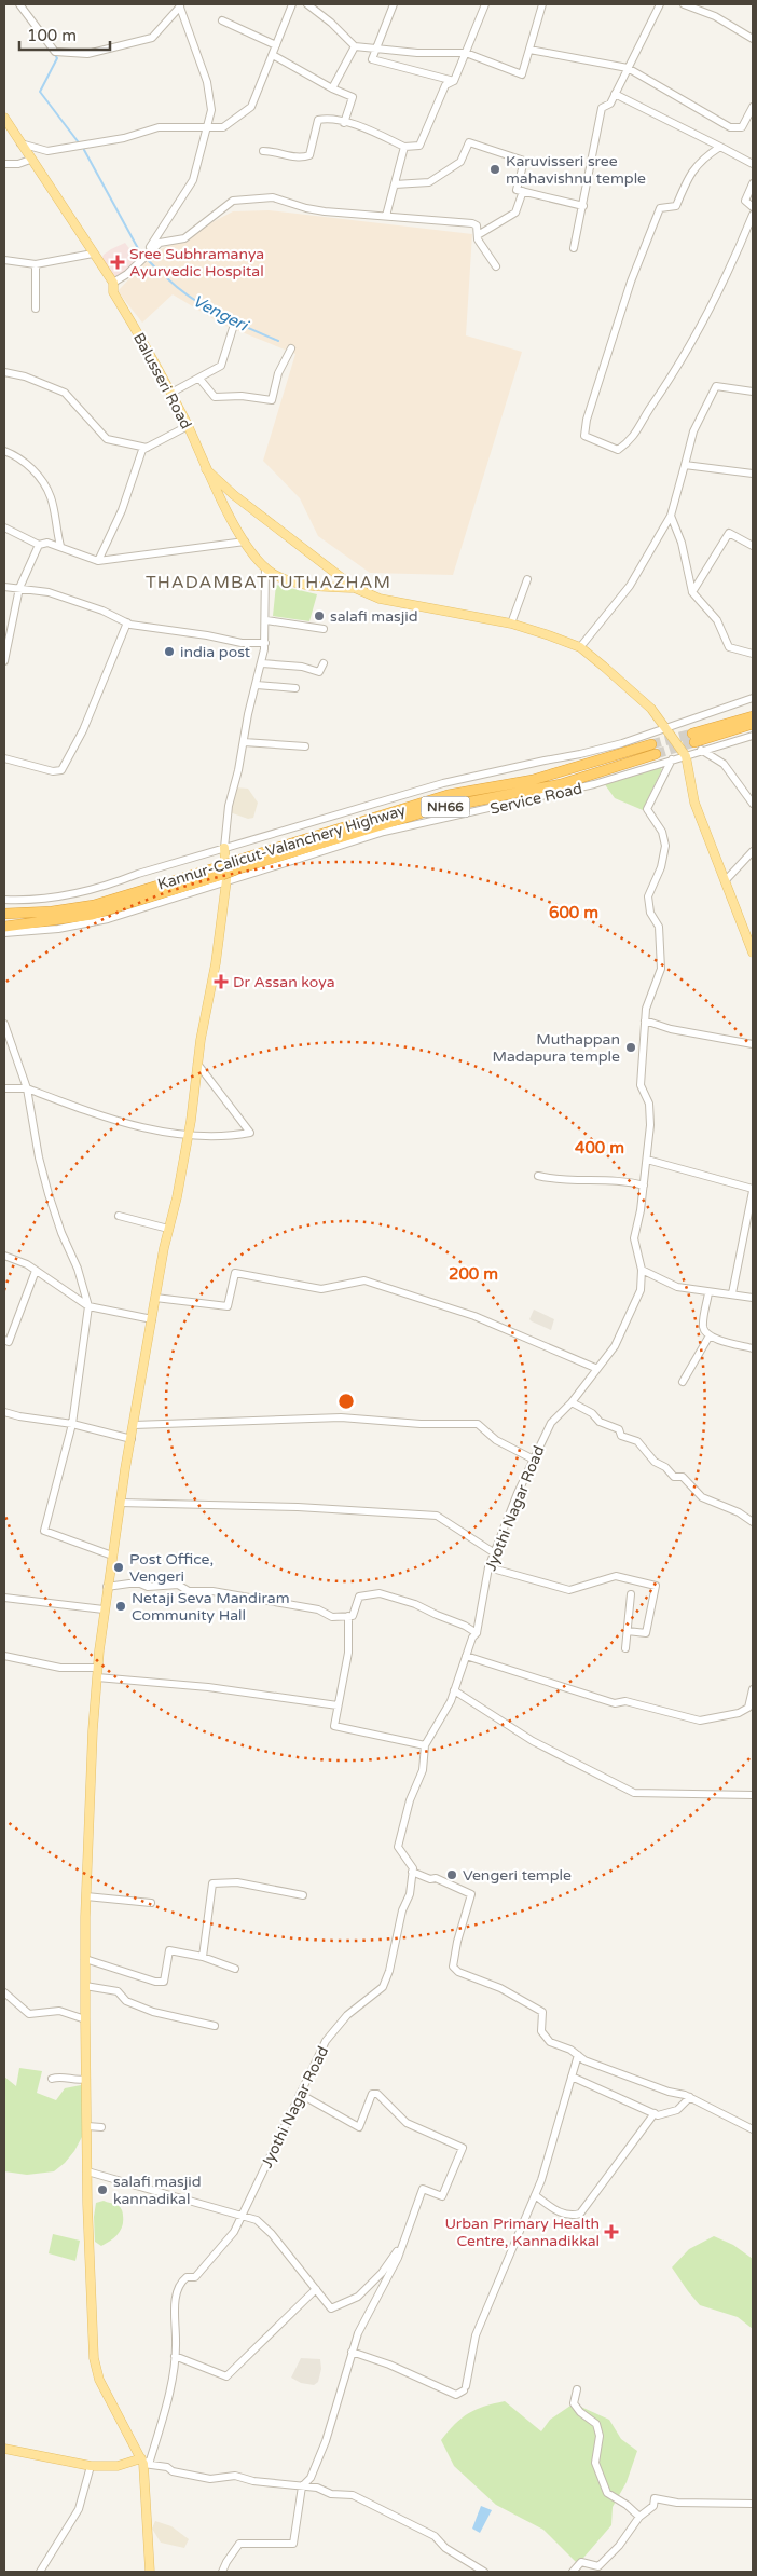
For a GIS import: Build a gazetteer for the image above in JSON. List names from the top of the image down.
{
  "streets": {
    "highway": ["NH66", "Kannur-Calicut-Valanchery Highway"],
    "main road": ["Balusseri Road"],
    "street": ["Service Road", "Jyothi Nagar Road"]
  },
  "crossings": [
    ["Service Road", "NH66"],
    ["Service Road", "Kannur-Calicut-Valanchery Highway"],
    ["Service Road", "Jyothi Nagar Road"],
    ["NH66", "Kannur-Calicut-Valanchery Highway"]
  ],
  "districts": ["THADAMBATTUTHAZHAM"],
  "water": ["Vengeri"],
  "places": {
    "other": [
      "Karuvisseri sree mahavishnu temple",
      "salafi masjid",
      "india post",
      "Muthappan Madapura temple",
      "Post Office, Vengeri",
      "Netaji Seva Mandiram Community Hall",
      "Vengeri temple",
      "salafi masjid kannadikal"
    ],
    "health": ["Sree Subhramanya Ayurvedic Hospital", "Dr Assan koya", "Urban Primary Health Centre, Kannadikkal"]
  },
  "scale_bar": "100 m",
  "rings": ["600 m", "400 m", "200 m"]
}
